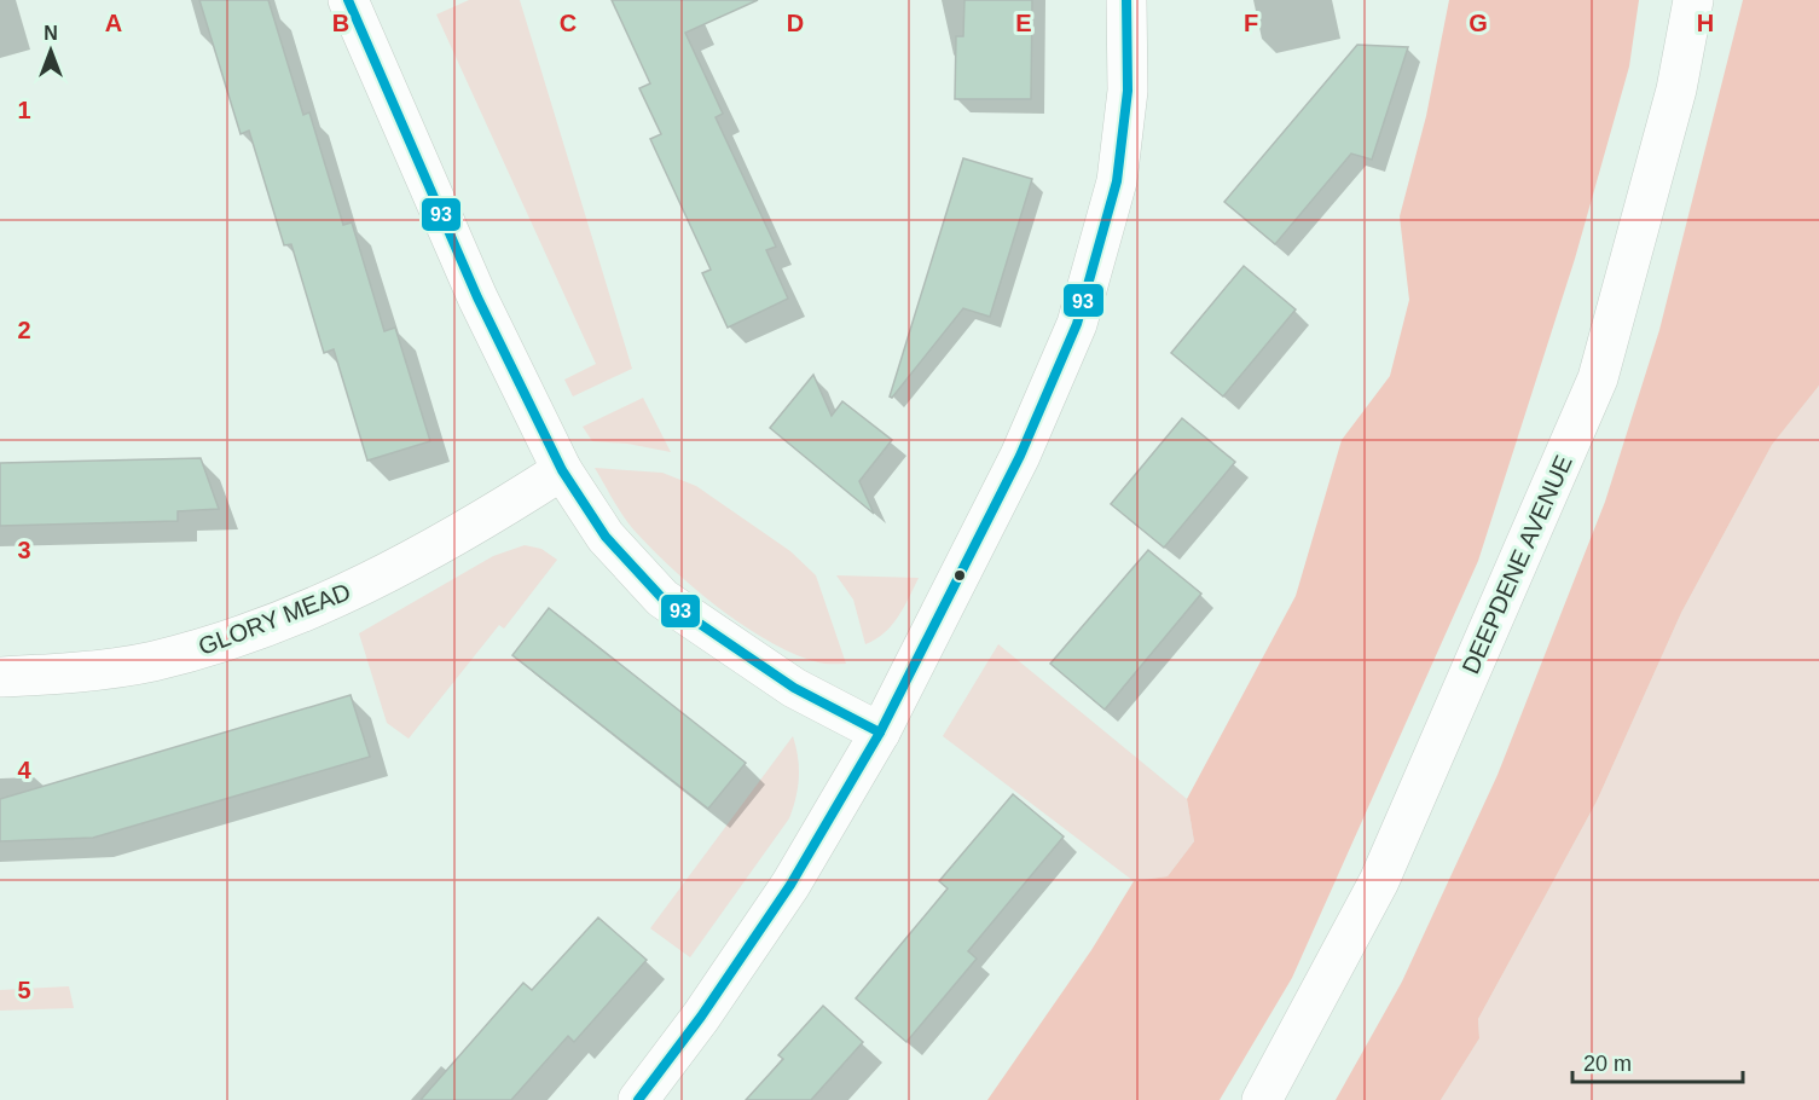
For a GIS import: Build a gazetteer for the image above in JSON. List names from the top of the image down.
{
  "streets": {
    "main road": ["DEEPDENE AVENUE", "GLORY MEAD"]
  },
  "lines": ["transit line 93"],
  "scale_bar": "20 m",
  "north": "top",
  "grid": {
    "columns": [
      "A",
      "B",
      "C",
      "D",
      "E",
      "F",
      "G",
      "H"
    ],
    "rows": [
      "1",
      "2",
      "3",
      "4",
      "5"
    ]
  }
}
